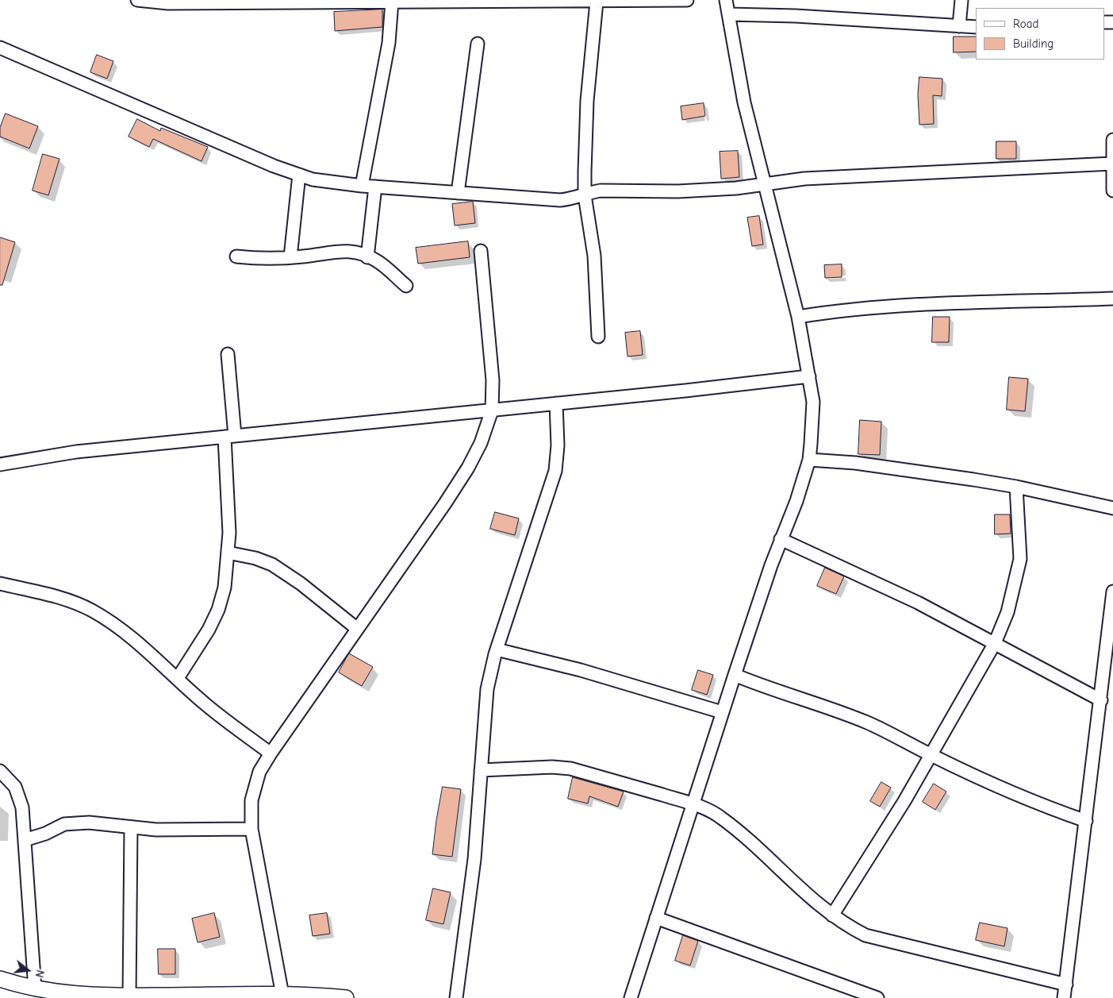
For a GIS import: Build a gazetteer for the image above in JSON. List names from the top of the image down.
{
  "legend": ["Road", "Building"],
  "north": "right"
}
